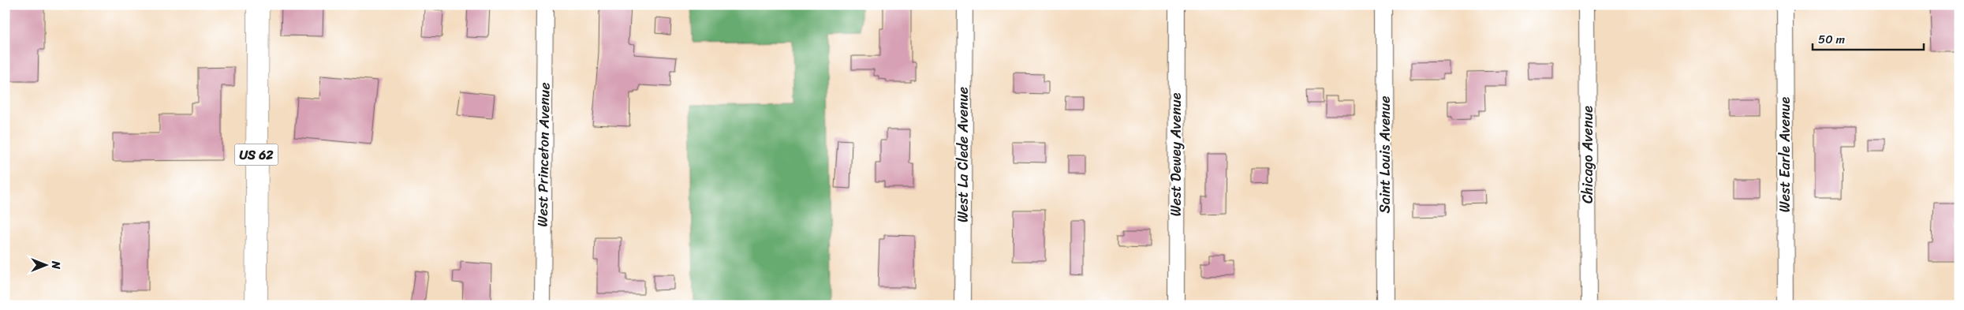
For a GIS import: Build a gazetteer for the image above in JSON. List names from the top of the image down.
{
  "streets": {
    "main road": ["US 62"],
    "street": [
      "West Princeton Avenue",
      "West La Clede Avenue",
      "West Dewey Avenue",
      "Saint Louis Avenue",
      "Chicago Avenue",
      "West Earle Avenue"
    ]
  },
  "scale_bar": "50 m",
  "north": "right"
}
